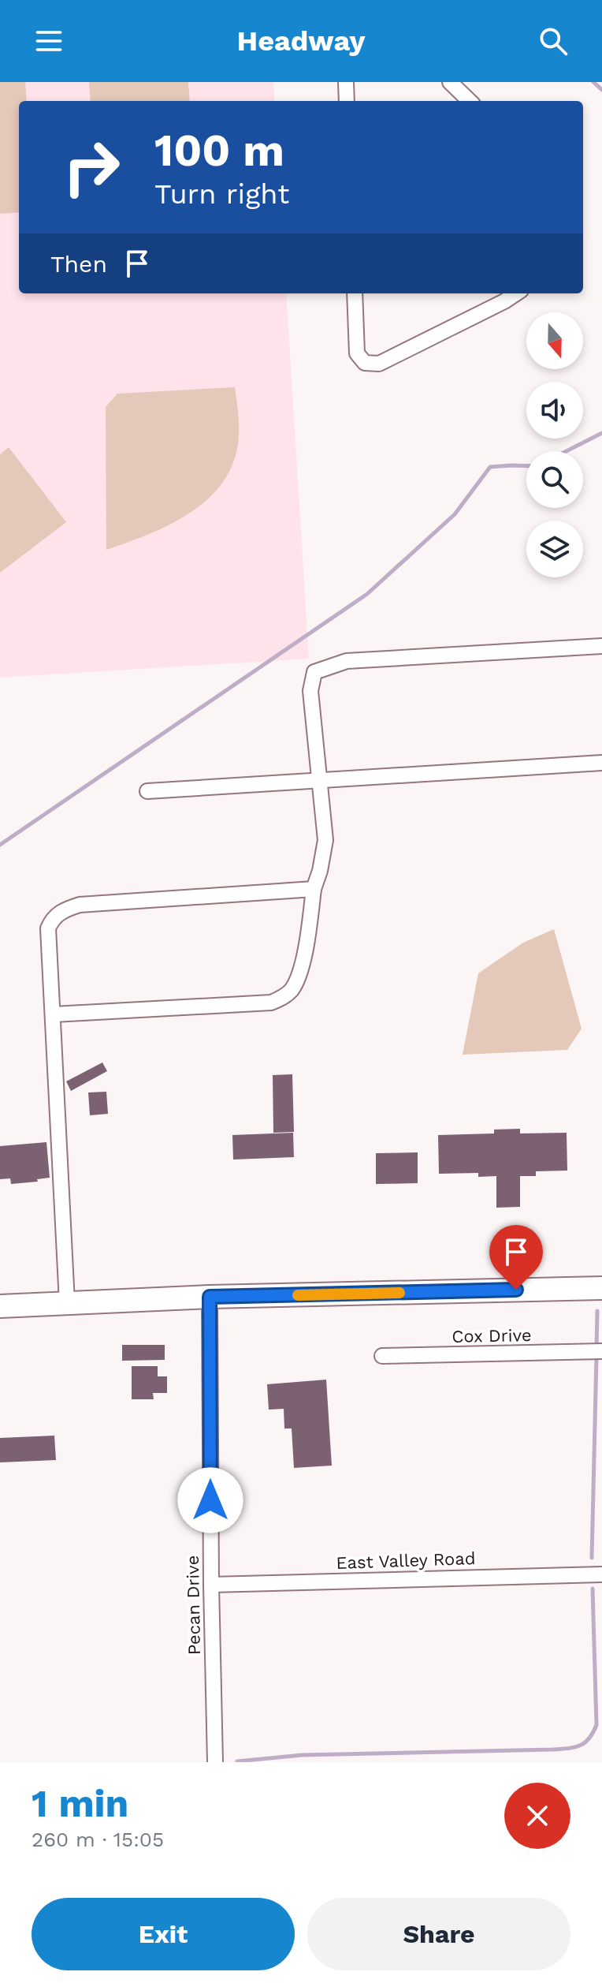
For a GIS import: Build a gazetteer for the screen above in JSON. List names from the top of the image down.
{
  "streets": {
    "street": ["Cox Drive", "East Valley Road", "Pecan Drive"]
  },
  "crossings": [
    ["East Valley Road", "Pecan Drive"]
  ],
  "north": "bottom",
  "page": {
    "header": "Headway",
    "turn": ["100 m", "Turn right"],
    "then": "Then",
    "heading": ["1 min", "260 m · 15:05"],
    "buttons": ["Exit", "Share"]
  }
}
